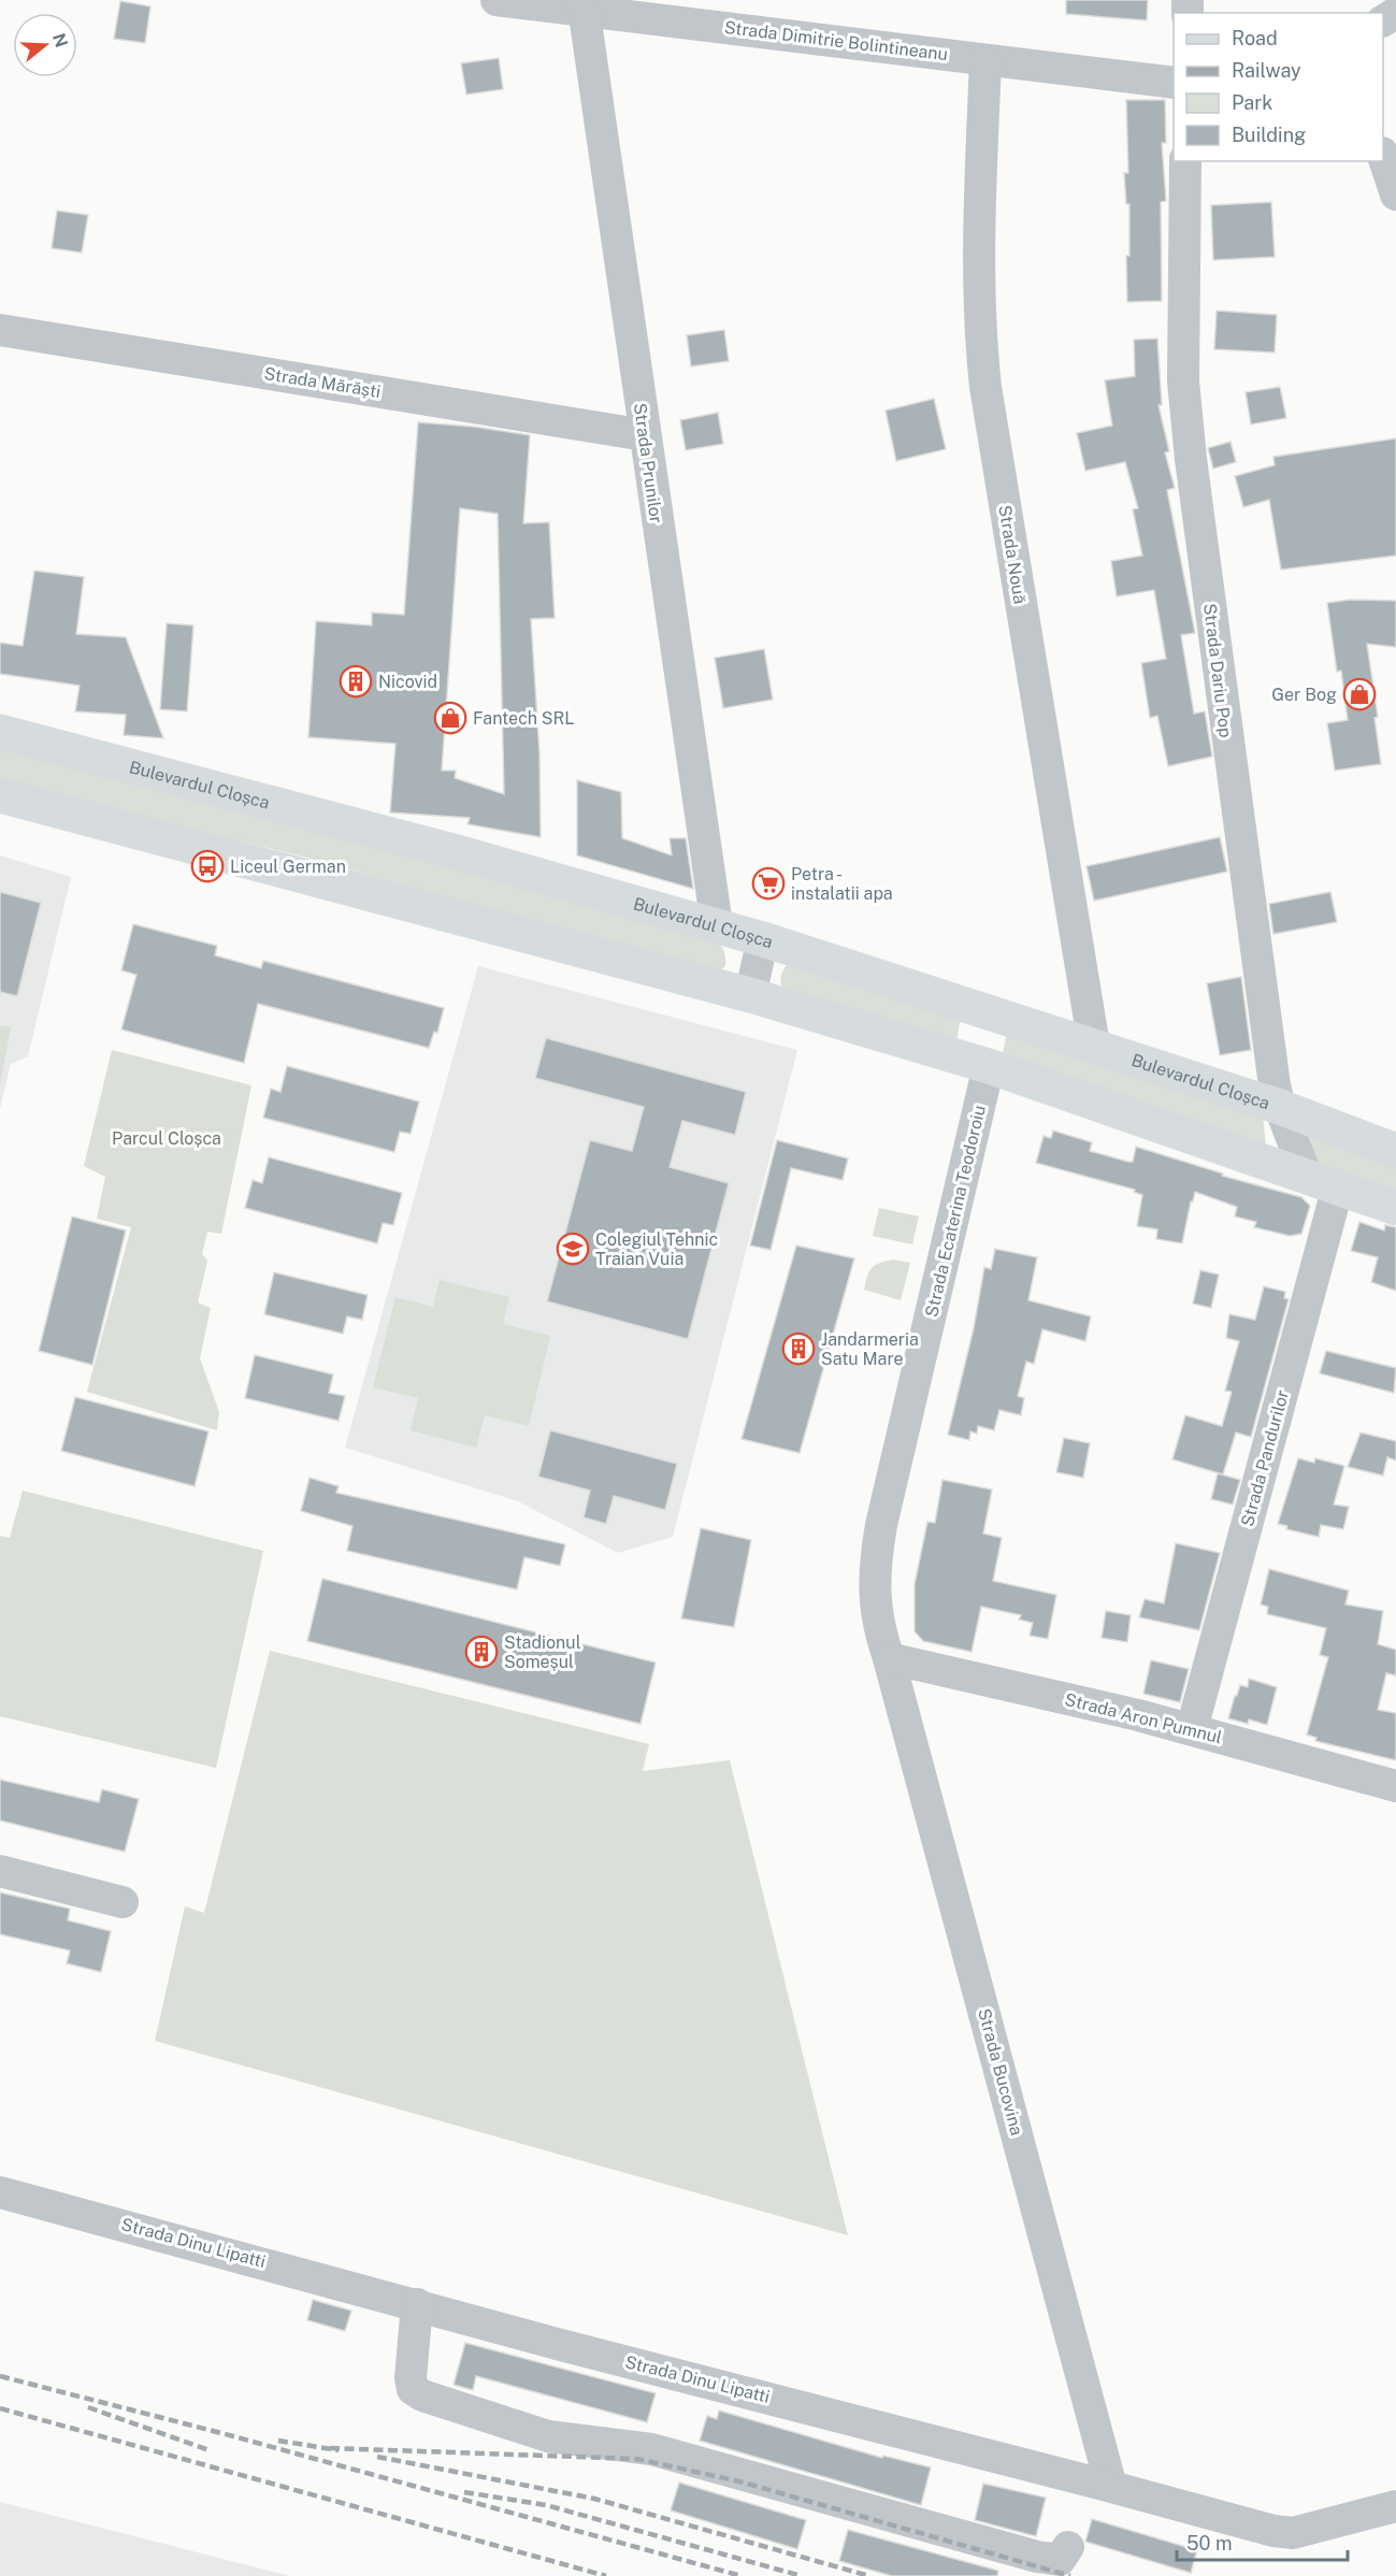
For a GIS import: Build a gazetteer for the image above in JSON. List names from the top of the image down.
{
  "streets": {
    "main road": ["Bulevardul Cloșca"],
    "street": [
      "Strada Dimitrie Bolintineanu",
      "Strada Mărăști",
      "Strada Prunilor",
      "Strada Nouă",
      "Strada Dariu Pop",
      "Strada Ecaterina Teodoroiu",
      "Strada Pandurilor",
      "Strada Aron Pumnul",
      "Strada Bucovina",
      "Strada Dinu Lipatti"
    ]
  },
  "crossings": [
    ["Strada Dimitrie Bolintineanu", "Strada Prunilor"],
    ["Strada Dimitrie Bolintineanu", "Strada Nouă"],
    ["Strada Mărăști", "Strada Prunilor"],
    ["Strada Prunilor", "Bulevardul Cloșca"],
    ["Strada Nouă", "Bulevardul Cloșca"],
    ["Strada Dariu Pop", "Bulevardul Cloșca"],
    ["Strada Ecaterina Teodoroiu", "Strada Aron Pumnul"],
    ["Strada Ecaterina Teodoroiu", "Strada Bucovina"],
    ["Strada Pandurilor", "Strada Aron Pumnul"],
    ["Strada Aron Pumnul", "Strada Bucovina"],
    ["Strada Bucovina", "Strada Dinu Lipatti"]
  ],
  "parks": ["Parcul Cloșca"],
  "places": {
    "building": ["Nicovid", "Jandarmeria Satu Mare", "Stadionul Someșul"],
    "shop": ["Ger Bog", "Fantech SRL"],
    "bus stop": ["Liceul German"],
    "supermarket": ["Petra - instalatii apa"],
    "school or university": ["Colegiul Tehnic Traian Vuia"]
  },
  "legend": [
    "Road",
    "Railway",
    "Park",
    "Building"
  ],
  "scale_bar": "50 m",
  "north": "right"
}
